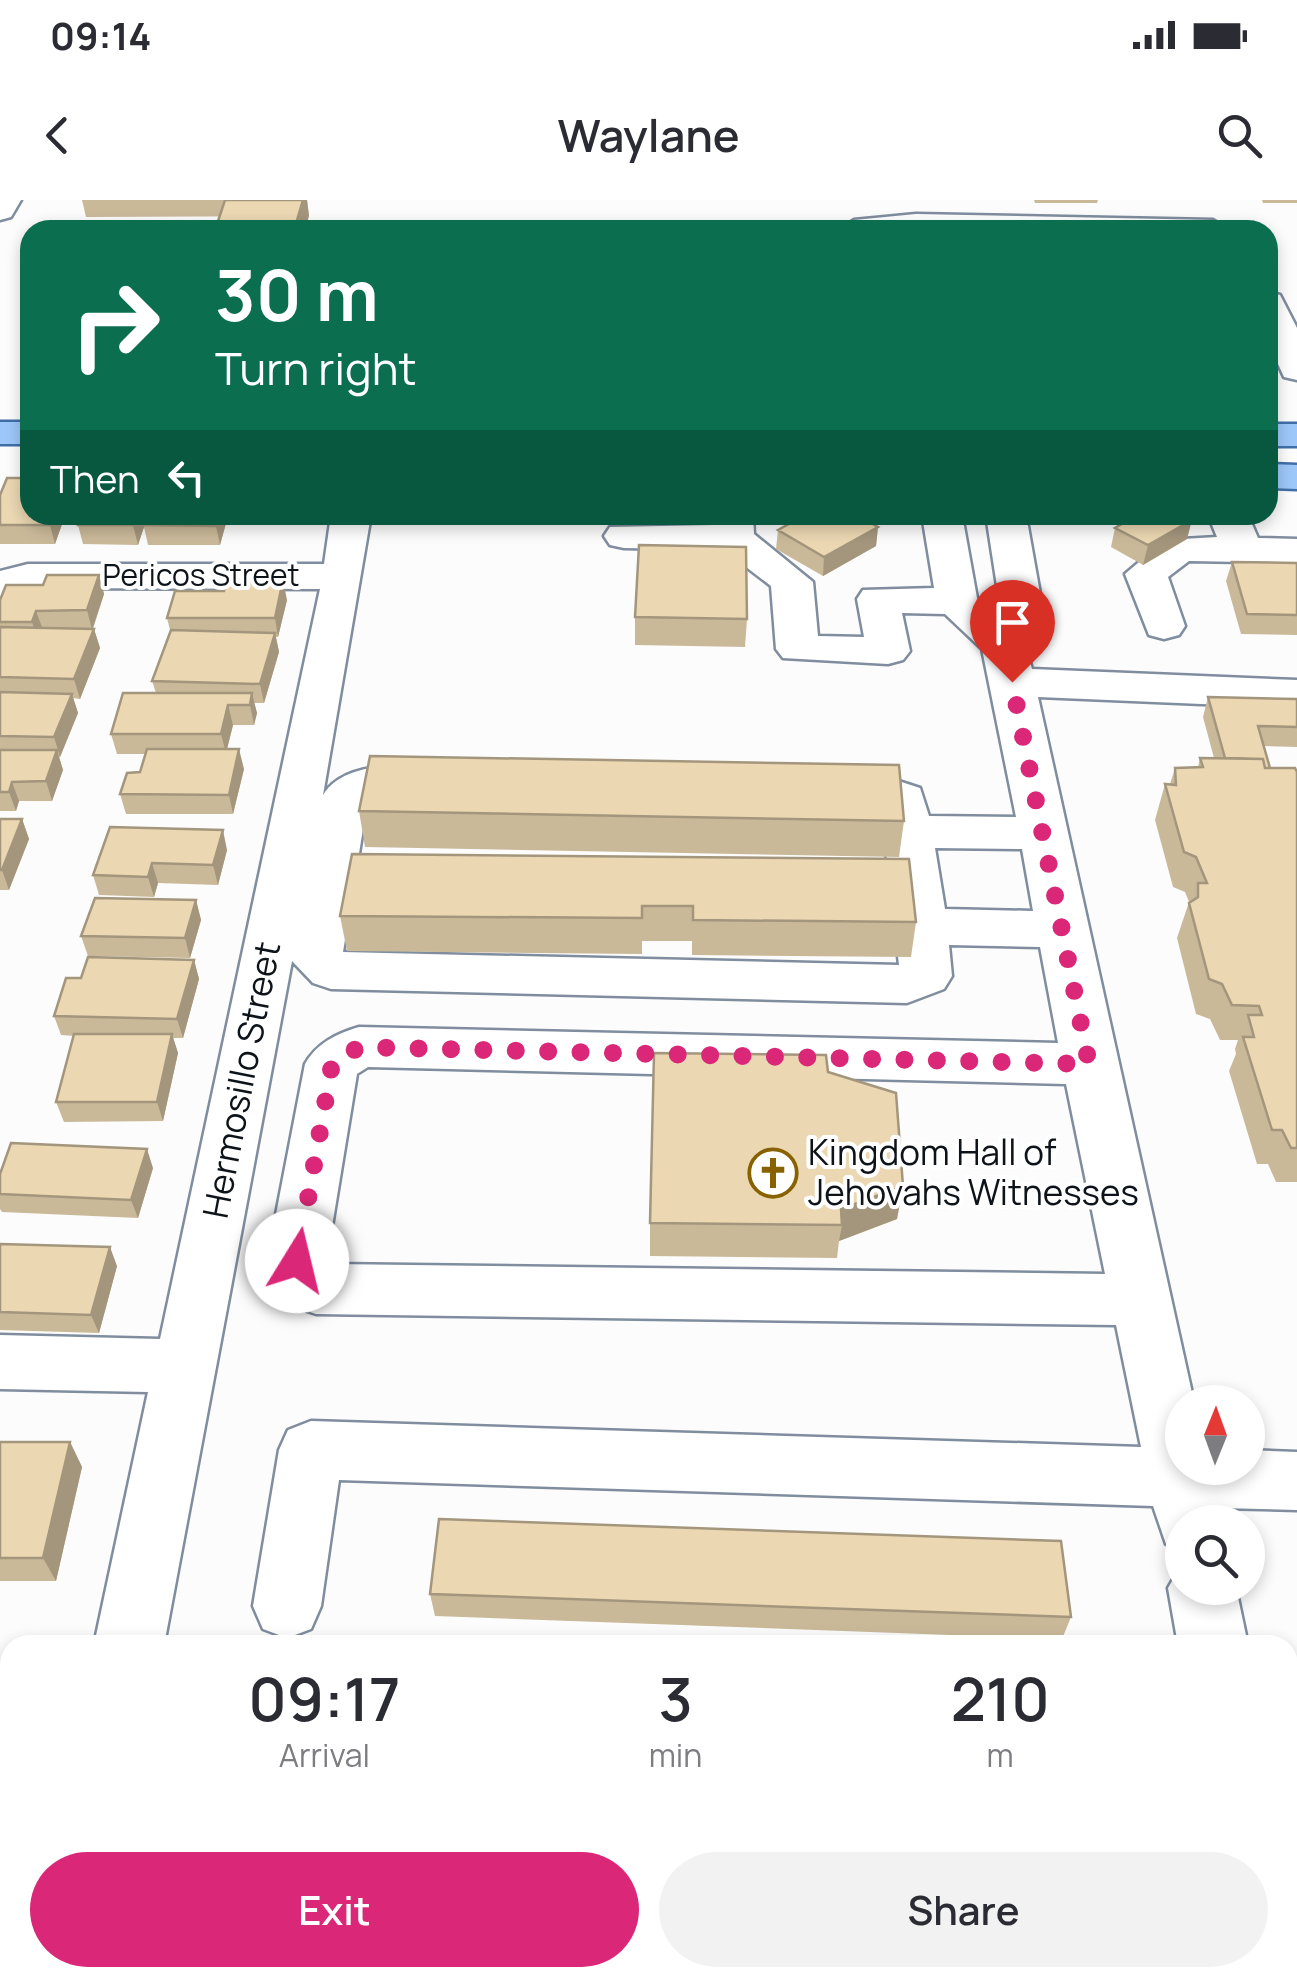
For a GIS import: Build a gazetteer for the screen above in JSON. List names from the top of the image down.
{
  "streets": {
    "street": ["Pericos Street", "Hermosillo Street"]
  },
  "crossings": [
    ["Pericos Street", "Hermosillo Street"]
  ],
  "places": {
    "church": ["Kingdom Hall of Jehovahs Witnesses"]
  },
  "north": "top",
  "page": {
    "status": "09:14",
    "header": "Waylane",
    "turn": ["30 m", "Turn right"],
    "then": "Then",
    "eta": [
      "09:17",
      "Arrival",
      "3",
      "min",
      "210",
      "m"
    ],
    "buttons": ["Exit", "Share"]
  }
}
